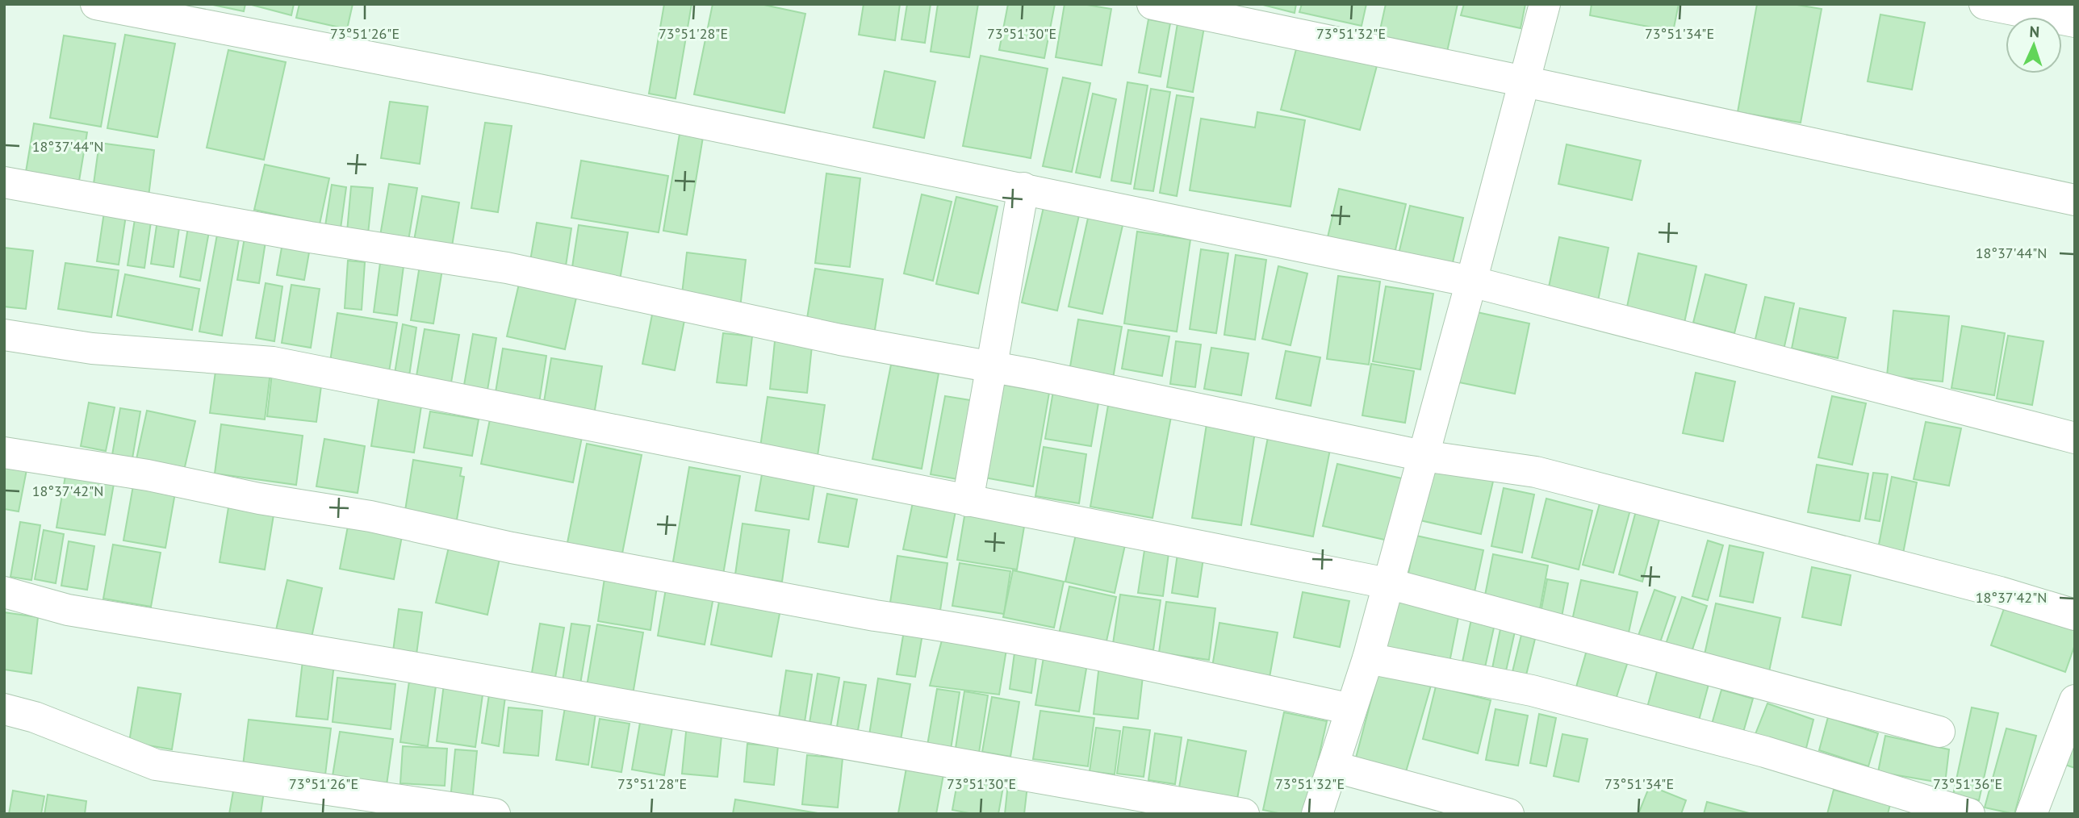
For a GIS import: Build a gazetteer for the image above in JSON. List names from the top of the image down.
{
  "north": "top",
  "coordinates": [
    "73°51'26\"E",
    "73°51'28\"E",
    "73°51'30\"E",
    "73°51'32\"E",
    "73°51'34\"E",
    "18°37'44\"N",
    "18°37'42\"N",
    "73°51'36\"E"
  ]
}
